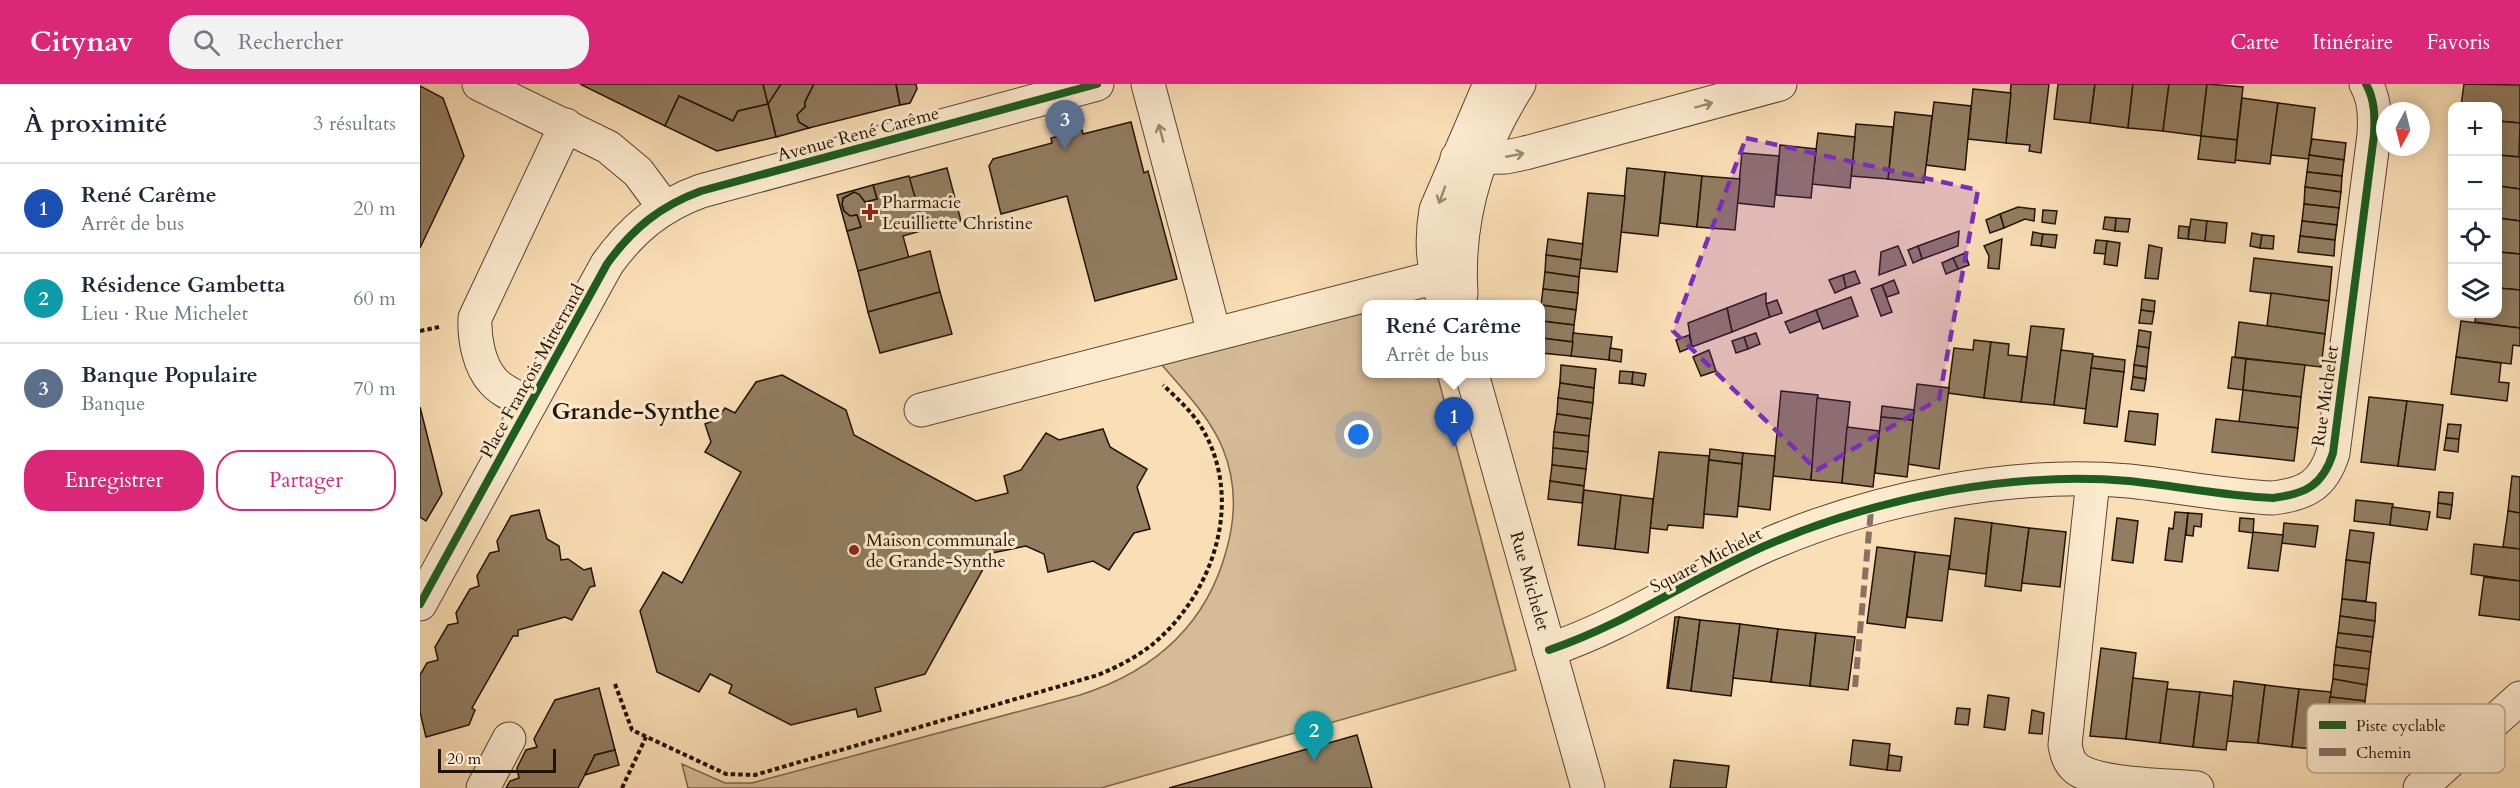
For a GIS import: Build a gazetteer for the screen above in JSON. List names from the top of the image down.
{
  "streets": {
    "street": [
      "Avenue René Carême",
      "Place François Mitterrand",
      "Rue Michelet",
      "Square Michelet"
    ]
  },
  "crossings": [
    ["Avenue René Carême", "Place François Mitterrand"],
    ["Rue Michelet", "Square Michelet"]
  ],
  "districts": ["Grande-Synthe"],
  "places": {
    "health": ["Pharmacie Leuilliette Christine"],
    "other": ["Maison communale de Grande-Synthe"]
  },
  "legend": ["Piste cyclable", "Chemin"],
  "scale_bar": "20 m",
  "north": "bottom",
  "page": {
    "header": "Citynav",
    "search": "Rechercher",
    "nav": ["Carte", "Itinéraire", "Favoris"],
    "heading": ["À proximité", "3 résultats"],
    "pins": ["3", "1", "2"],
    "map_buttons": ["+", "−"],
    "list": [
      {
        "mark": "1",
        "name": "René Carême",
        "note": "Arrêt de bus",
        "value": "20 m"
      },
      {
        "mark": "2",
        "name": "Résidence Gambetta",
        "note": "Lieu · Rue Michelet",
        "value": "60 m"
      },
      {
        "mark": "3",
        "name": "Banque Populaire",
        "note": "Banque",
        "value": "70 m"
      }
    ],
    "popup": ["René Carême", "Arrêt de bus"],
    "buttons": ["Enregistrer", "Partager"],
    "scale": "20 m"
  }
}
